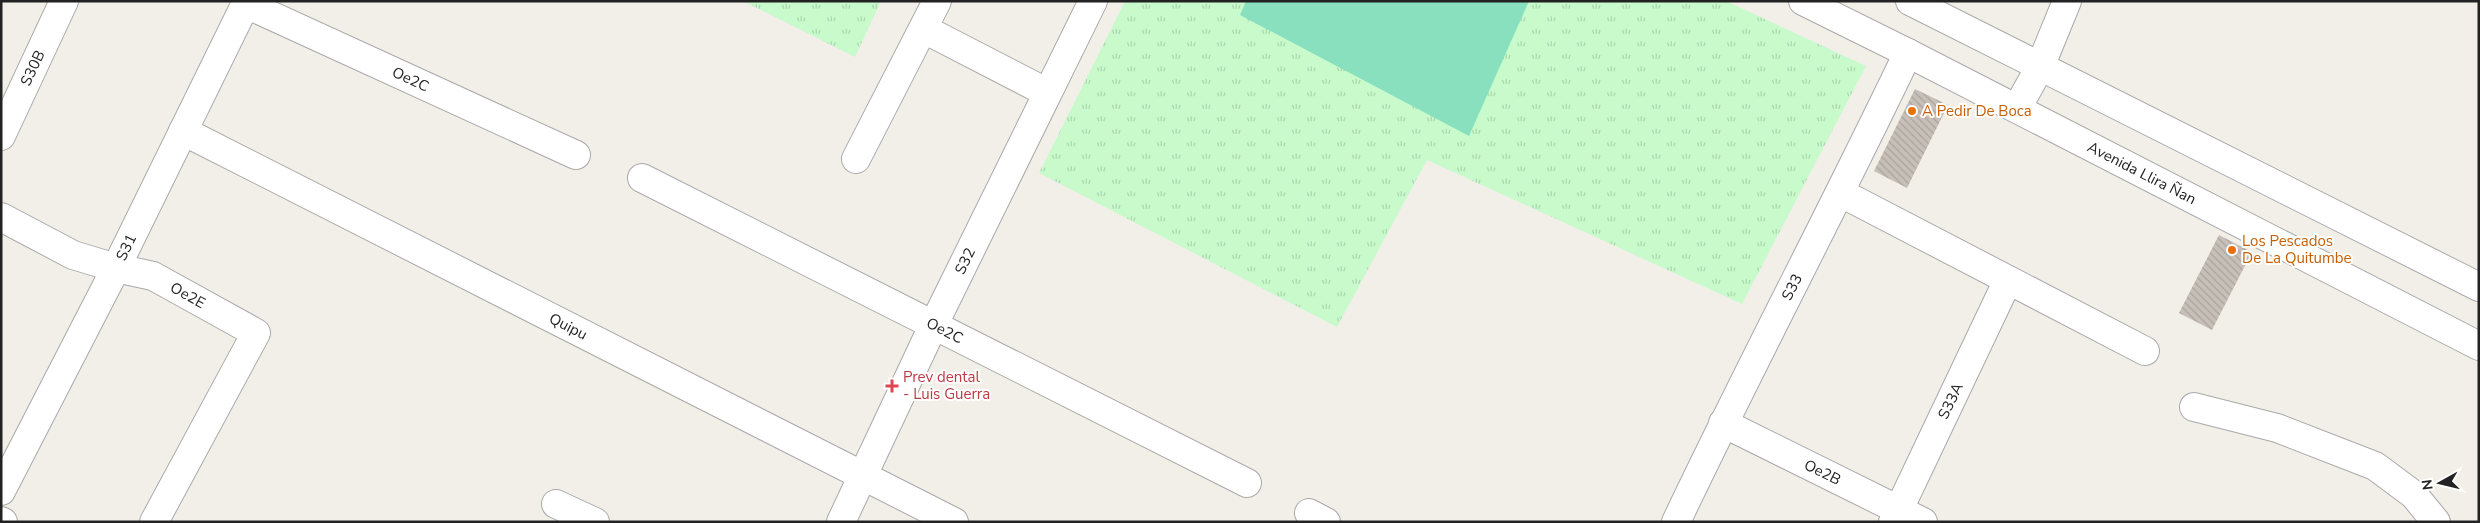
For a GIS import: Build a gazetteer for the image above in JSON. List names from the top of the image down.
{
  "streets": {
    "street": [
      "S30B",
      "Oe2C",
      "Avenida Llira Ñan",
      "S31",
      "S32",
      "S33",
      "Oe2E",
      "Quipu",
      "S33A",
      "Oe2B"
    ]
  },
  "crossings": [
    ["Oe2C", "S31"],
    ["Oe2C", "S32"],
    ["Avenida Llira Ñan", "S33"],
    ["S31", "Oe2E"],
    ["S31", "Quipu"],
    ["S32", "Quipu"],
    ["S33", "Oe2B"],
    ["S33A", "Oe2B"]
  ],
  "places": {
    "other": ["A Pedir De Boca", "Los Pescados De La Quitumbe"],
    "health": ["Prev dental - Luis Guerra"]
  },
  "north": "left"
}
